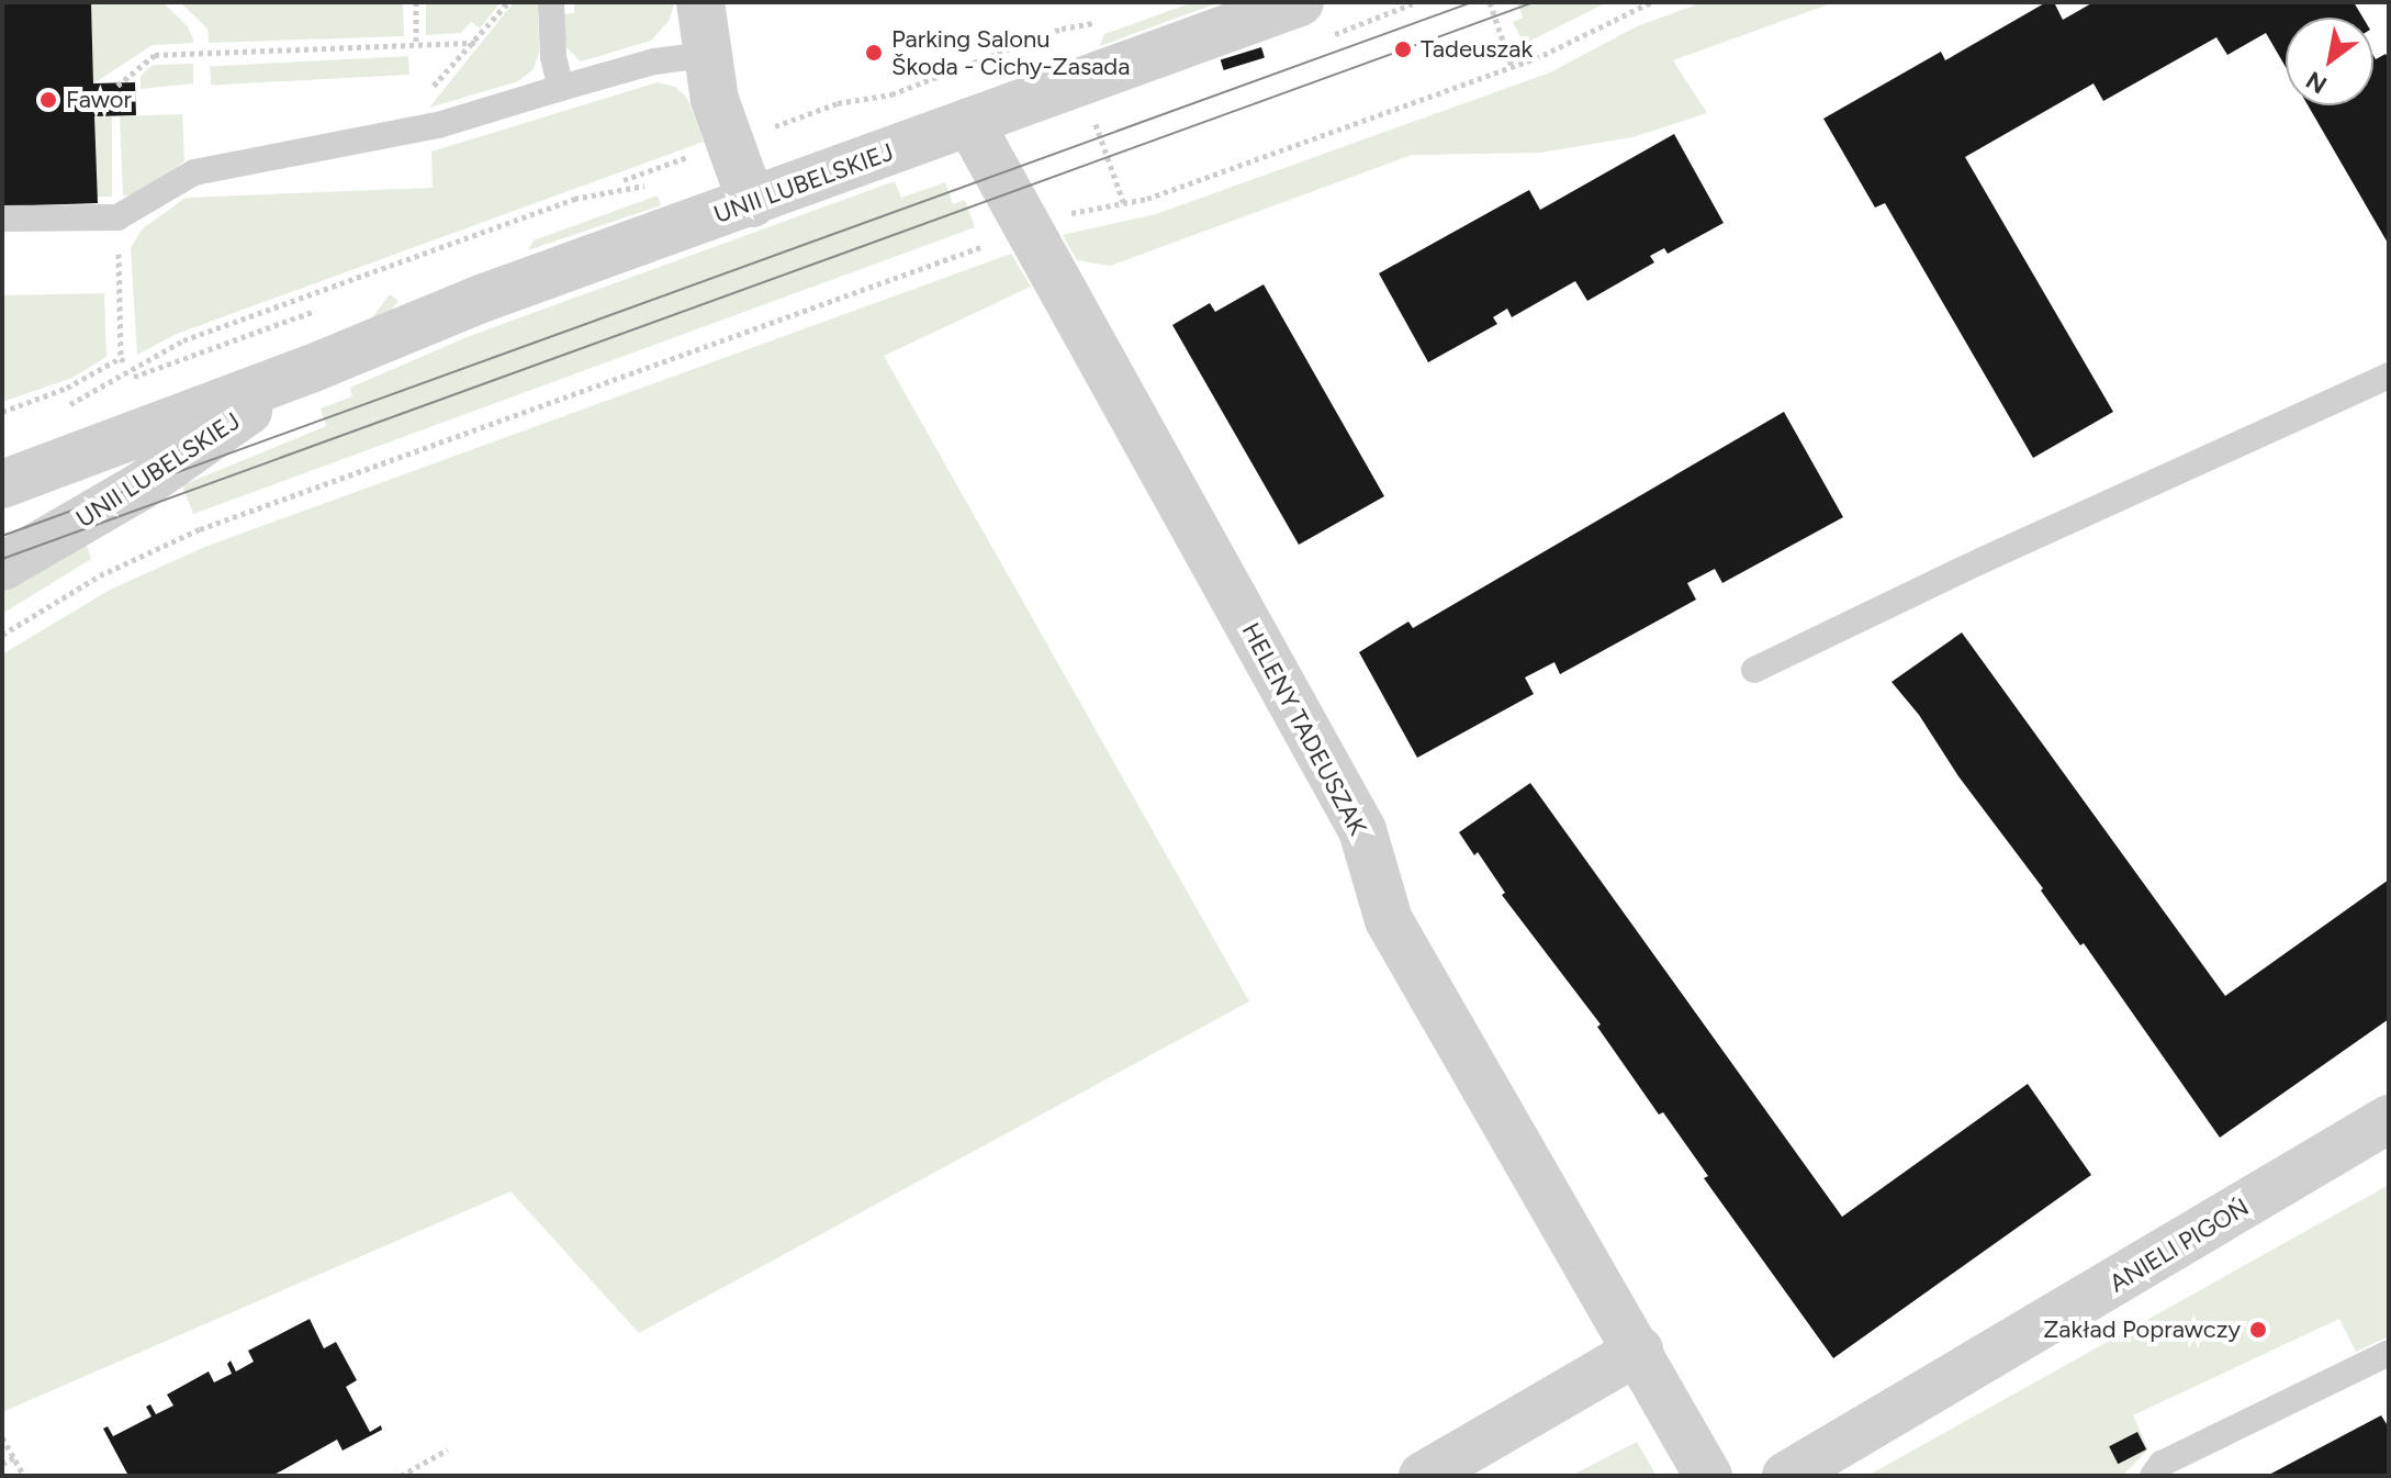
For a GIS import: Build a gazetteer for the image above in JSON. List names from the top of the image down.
{
  "streets": {
    "street": ["UNII LUBELSKIEJ", "HELENY TADEUSZAK", "ANIELI PIGOŃ"]
  },
  "crossings": [
    ["UNII LUBELSKIEJ", "HELENY TADEUSZAK"]
  ],
  "places": [
    "Tadeuszak",
    "Parking Salonu Škoda - Cichy-Zasada",
    "Fawor",
    "Zakład Poprawczy"
  ],
  "north": "bottom left"
}
